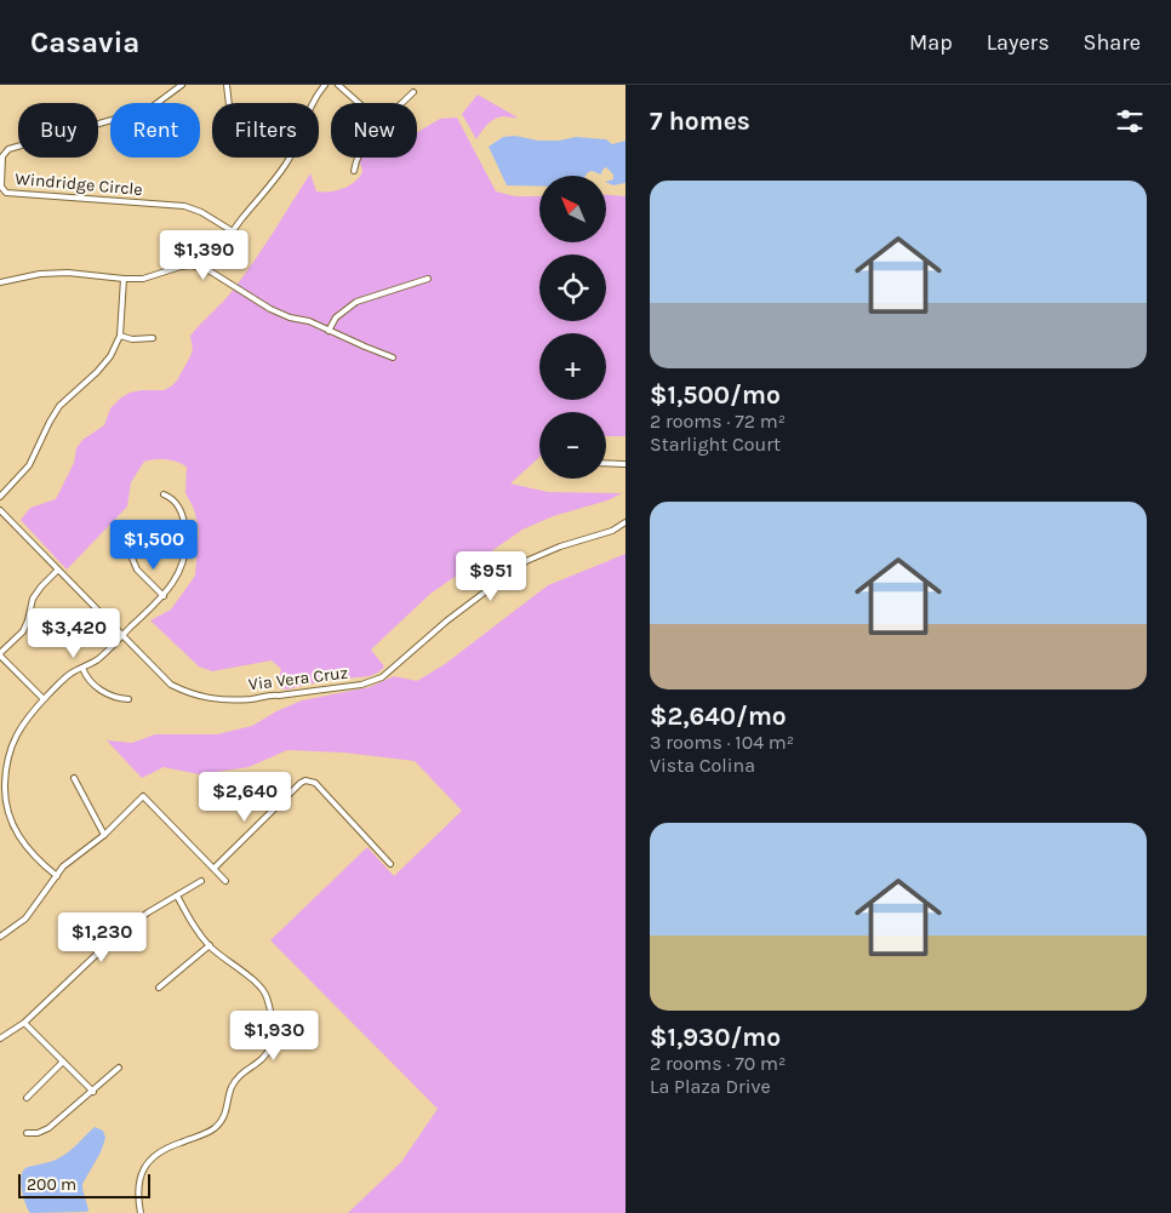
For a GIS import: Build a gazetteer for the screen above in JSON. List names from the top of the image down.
{
  "streets": {
    "street": ["Windridge Circle", "Via Vera Cruz"]
  },
  "scale_bar": "200 m",
  "north": "top left",
  "page": {
    "header": "Casavia",
    "nav": ["Map", "Layers", "Share"],
    "heading": "7 homes",
    "chip": [
      "Buy",
      "Rent",
      "Filters",
      "New"
    ],
    "list": [
      {
        "name": "$1,500/mo",
        "note": "2 rooms · 72 m² · Starlight Court"
      },
      {
        "name": "$2,640/mo",
        "note": "3 rooms · 104 m² · Vista Colina"
      },
      {
        "name": "$1,930/mo",
        "note": "2 rooms · 70 m² · La Plaza Drive"
      }
    ],
    "map_buttons": ["+", "−"],
    "price": [
      "$1,390",
      "$1,500",
      "$951",
      "$3,420",
      "$2,640",
      "$1,230",
      "$1,930"
    ],
    "scale": "200 m"
  }
}
